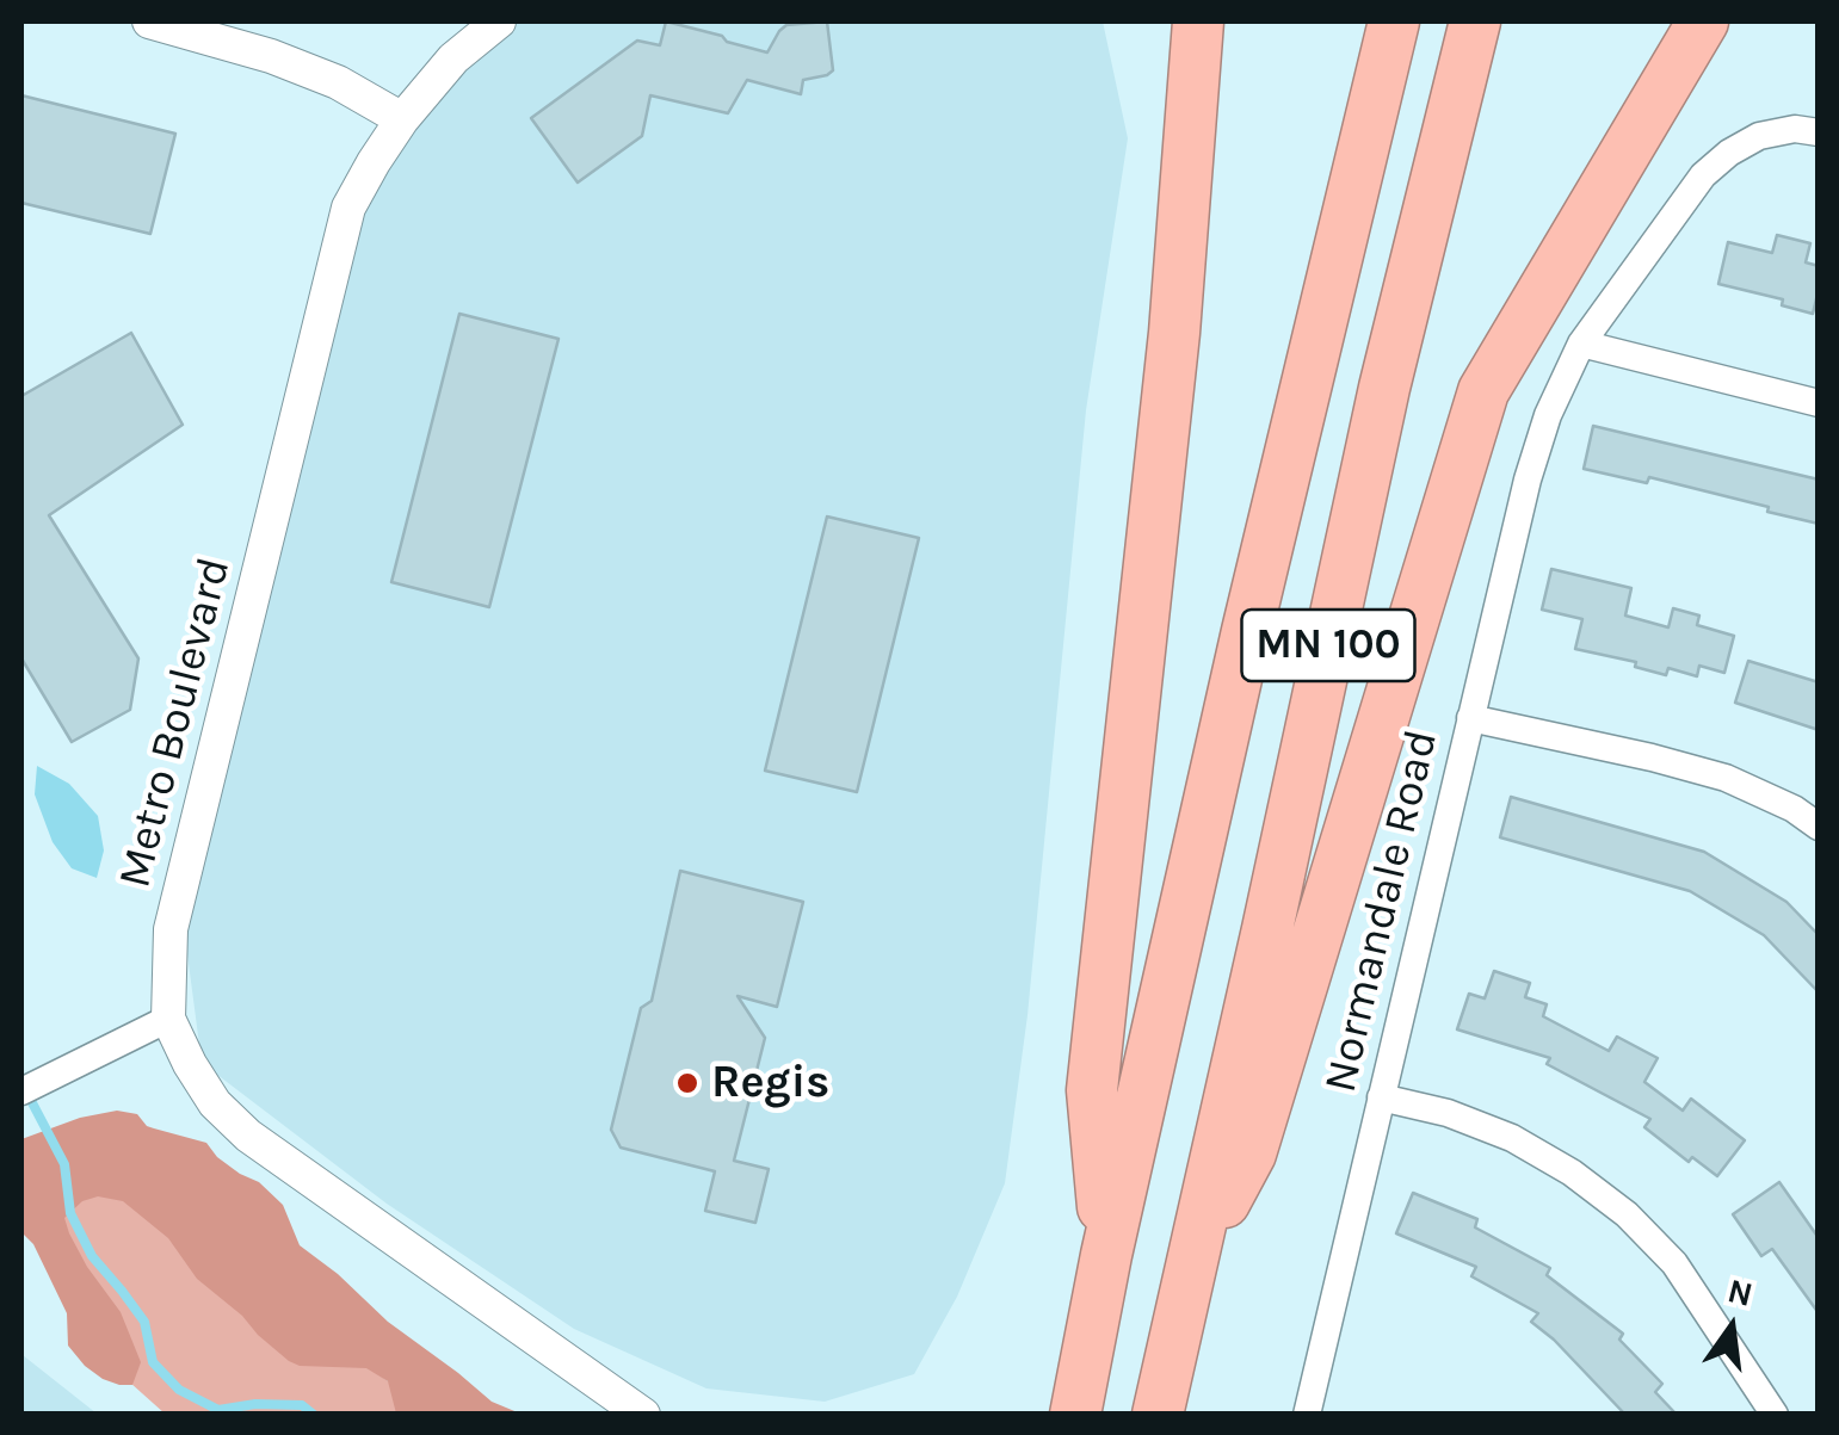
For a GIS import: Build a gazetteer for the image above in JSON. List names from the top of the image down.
{
  "streets": {
    "highway": ["MN 100"],
    "street": ["Metro Boulevard", "Normandale Road"]
  },
  "places": ["Regis"],
  "north": "top"
}
